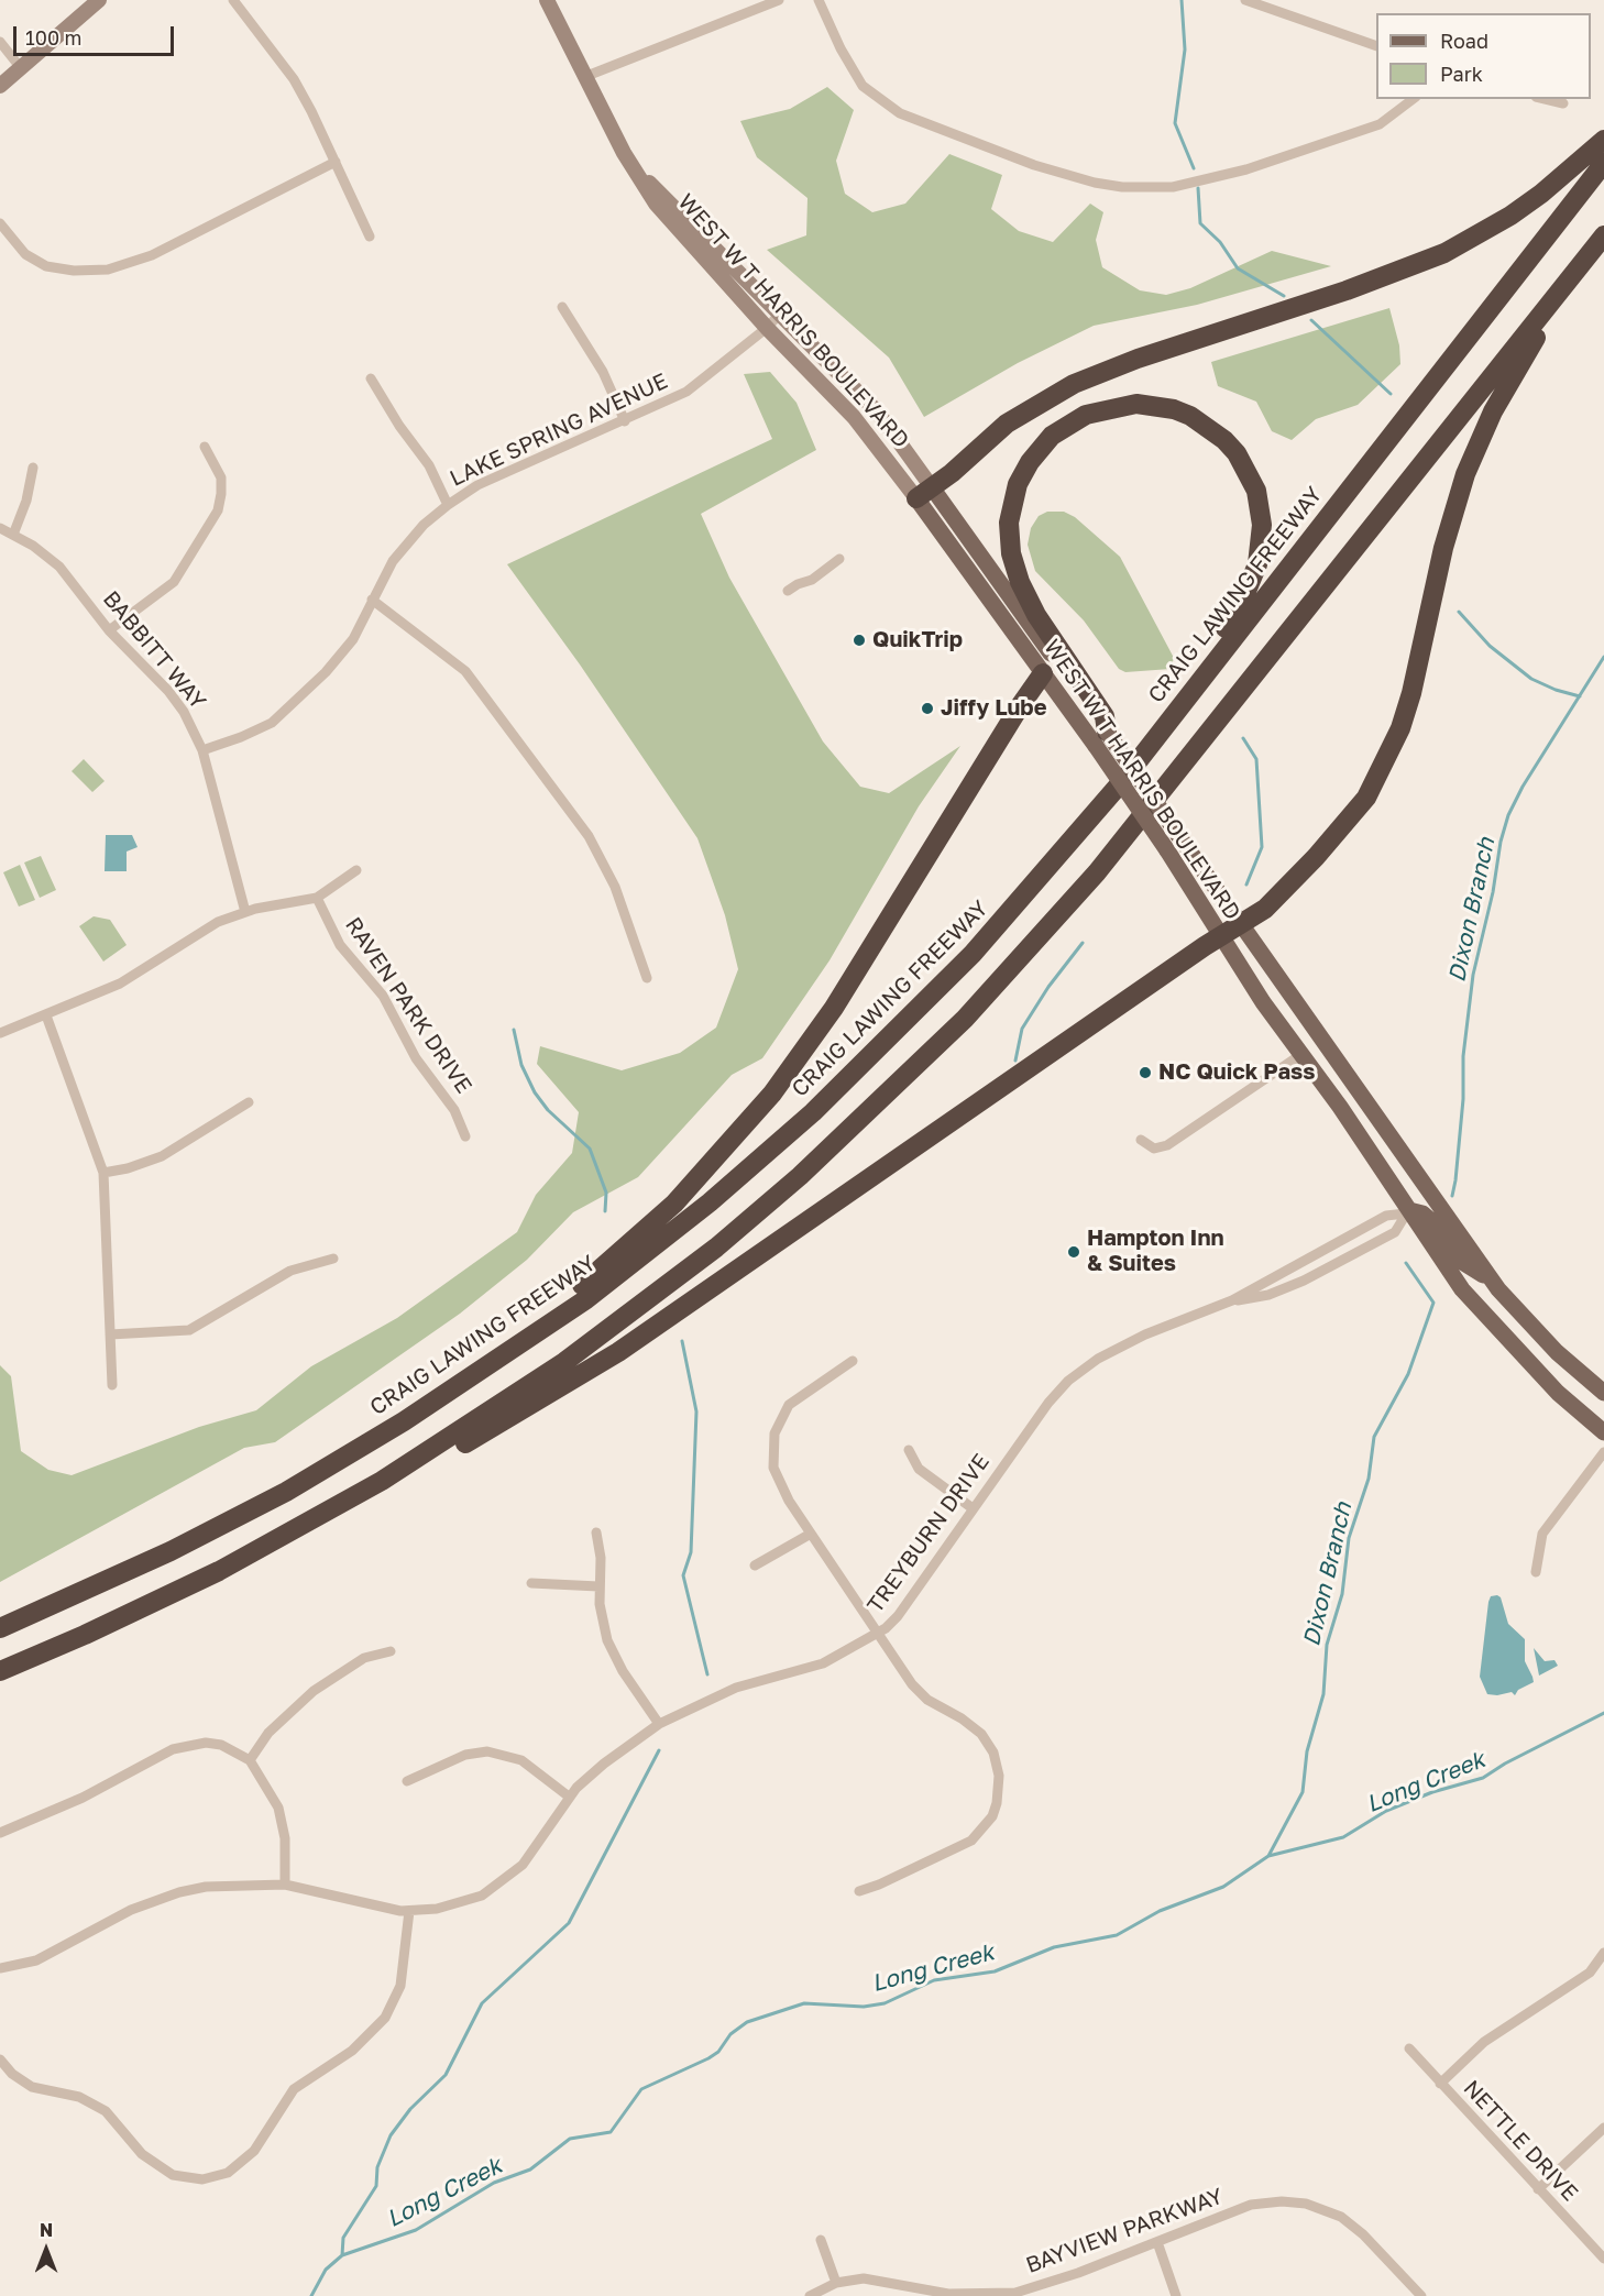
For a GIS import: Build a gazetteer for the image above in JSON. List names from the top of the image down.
{
  "streets": {
    "highway": ["CRAIG LAWING FREEWAY"],
    "main road": ["WEST W T HARRIS BOULEVARD"],
    "street": [
      "LAKE SPRING AVENUE",
      "BABBITT WAY",
      "RAVEN PARK DRIVE",
      "TREYBURN DRIVE",
      "NETTLE DRIVE",
      "BAYVIEW PARKWAY"
    ]
  },
  "crossings": [
    ["WEST W T HARRIS BOULEVARD", "LAKE SPRING AVENUE"],
    ["WEST W T HARRIS BOULEVARD", "TREYBURN DRIVE"],
    ["LAKE SPRING AVENUE", "BABBITT WAY"]
  ],
  "water": ["Dixon Branch", "Long Creek"],
  "places": [
    "QuikTrip",
    "Jiffy Lube",
    "NC Quick Pass",
    "Hampton Inn & Suites"
  ],
  "legend": ["Road", "Park"],
  "scale_bar": "100 m",
  "north": "top"
}
